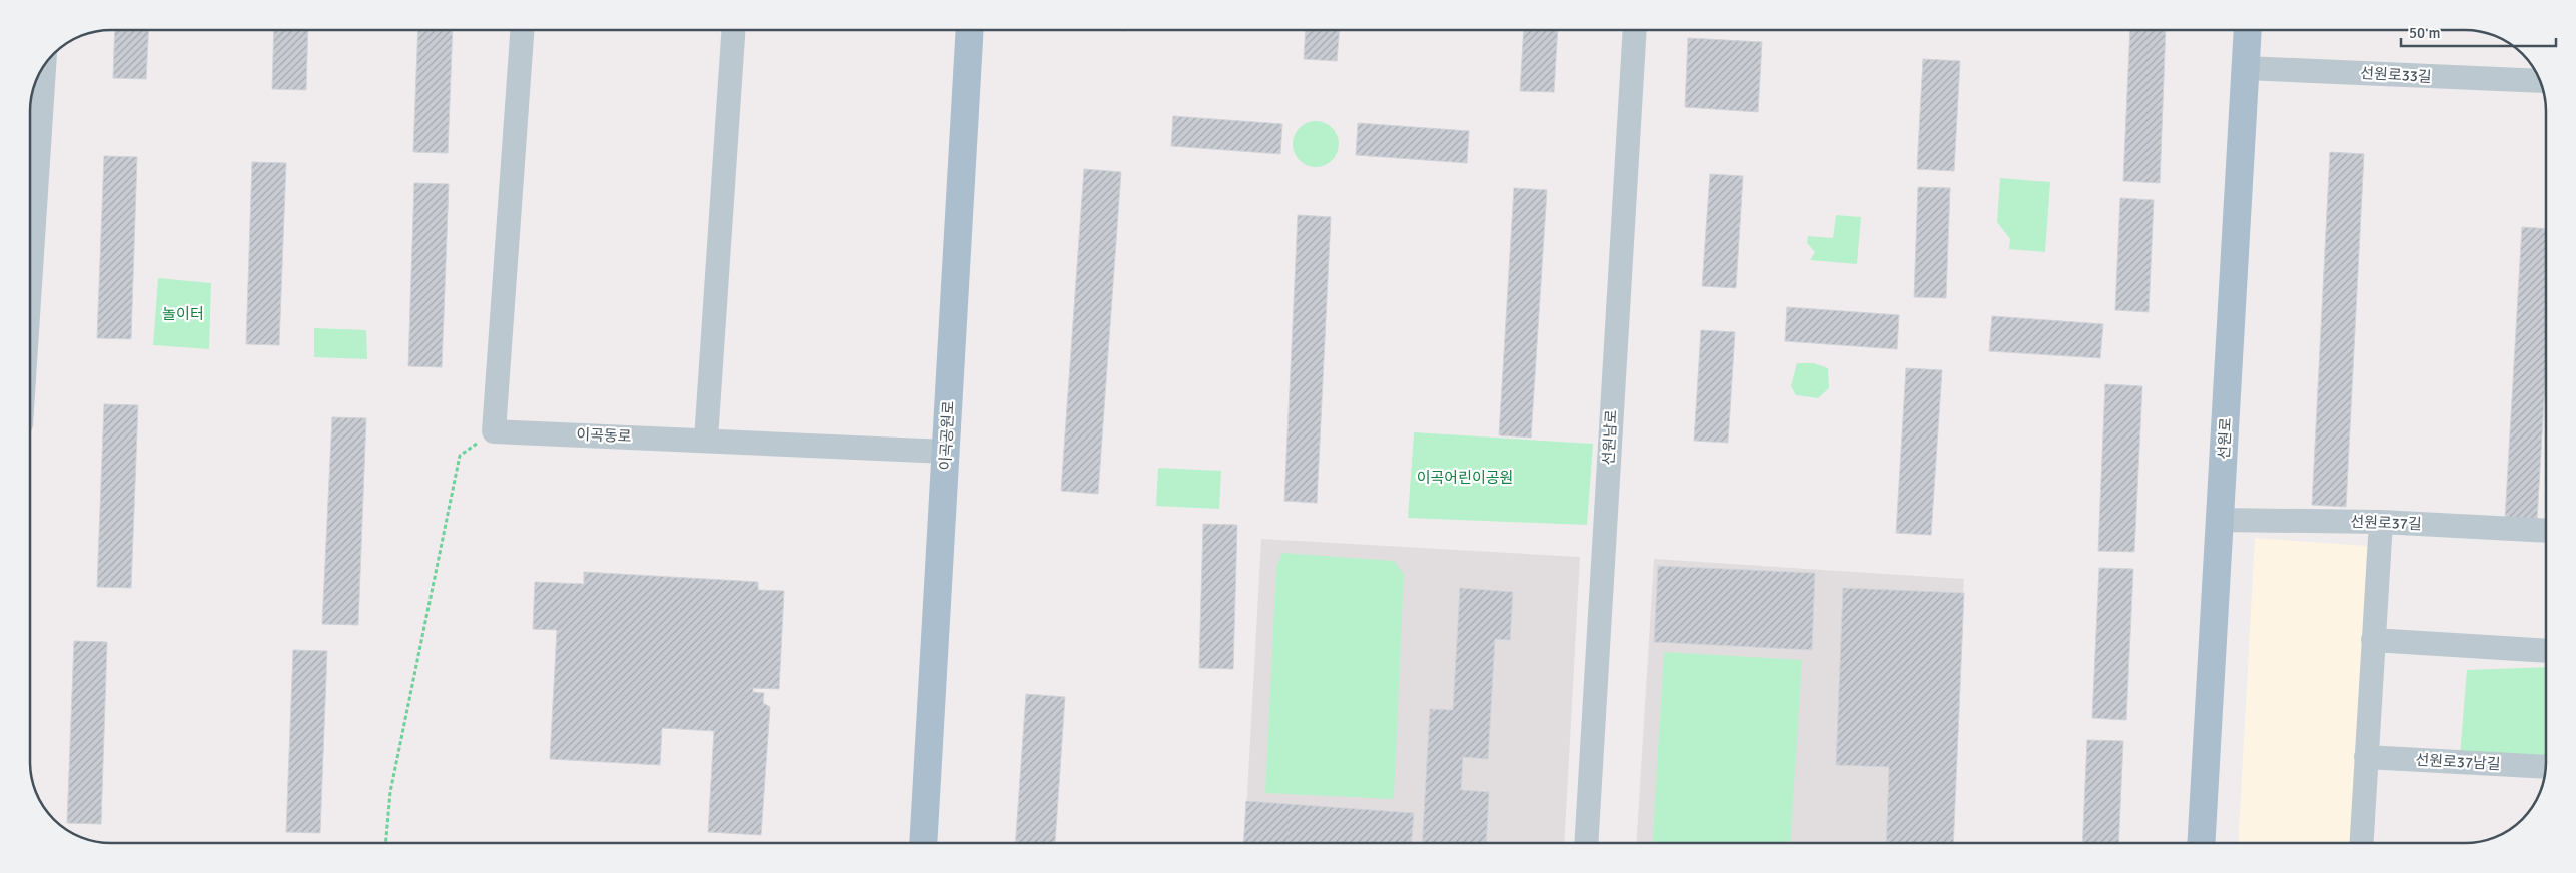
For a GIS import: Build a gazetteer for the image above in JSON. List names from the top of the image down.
{
  "streets": {
    "main road": ["이곡공원로", "선원로"],
    "street": [
      "선원로33길",
      "이곡동로",
      "선원남로",
      "선원로37길",
      "선원로37남길"
    ]
  },
  "crossings": [
    ["선원로33길", "선원로"],
    ["이곡동로", "이곡공원로"],
    ["선원로", "선원로37길"]
  ],
  "parks": ["놀이터", "이곡어린이공원"],
  "scale_bar": "50 m"
}
